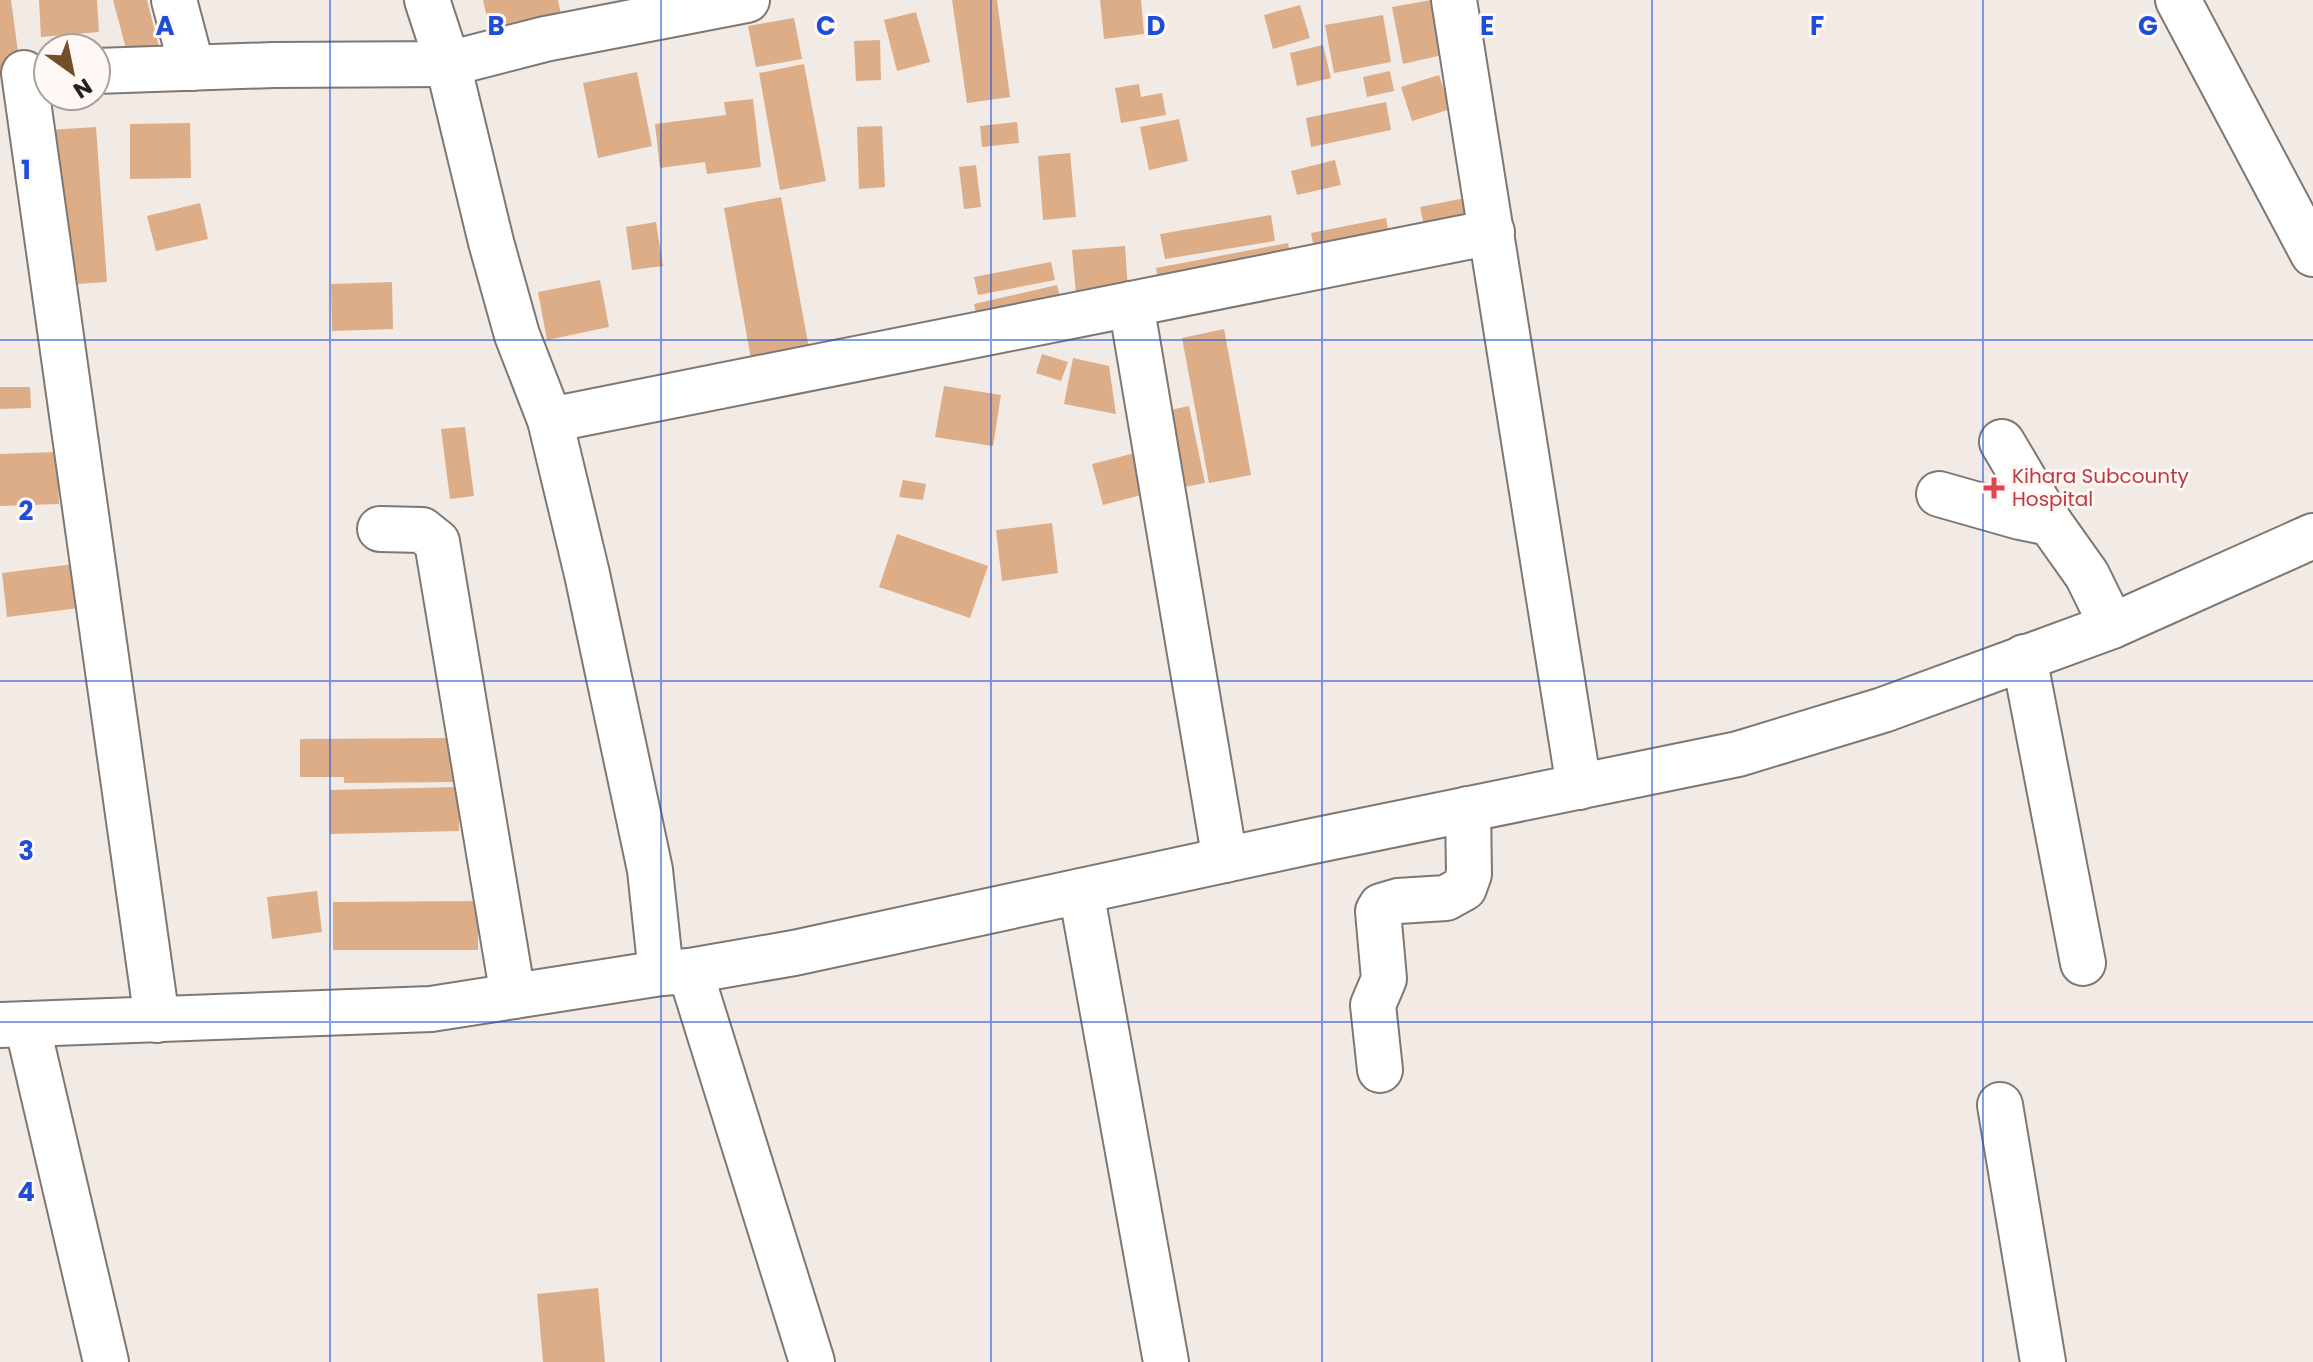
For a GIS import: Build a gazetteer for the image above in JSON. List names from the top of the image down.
{
  "places": {
    "health": ["Kihara Subcounty Hospital"]
  },
  "north": "bottom right",
  "grid": {
    "columns": [
      "A",
      "B",
      "C",
      "D",
      "E",
      "F",
      "G"
    ],
    "rows": [
      "1",
      "2",
      "3",
      "4"
    ]
  }
}
